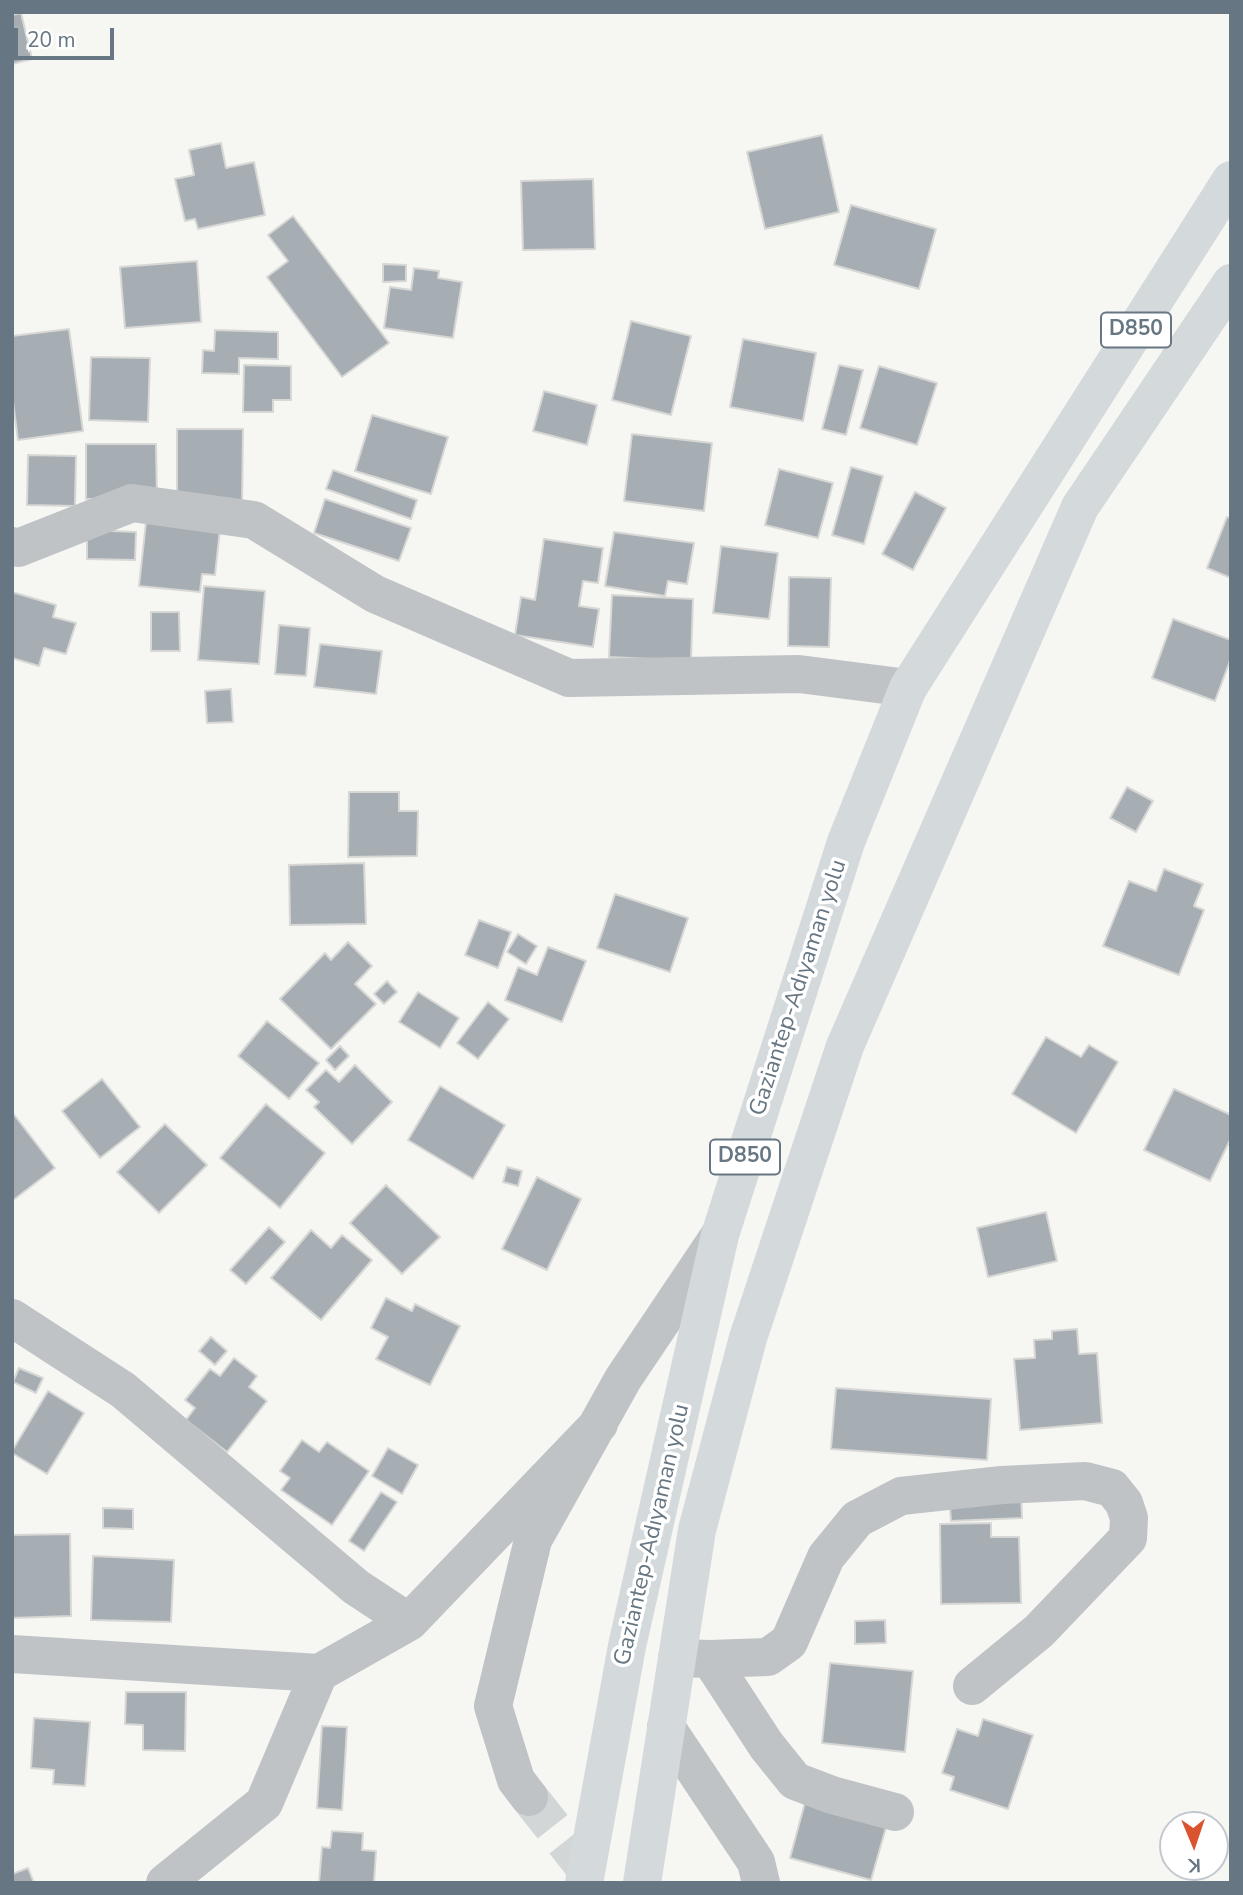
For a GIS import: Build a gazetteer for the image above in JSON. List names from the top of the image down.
{
  "streets": {
    "highway": ["D850", "Gaziantep-Adıyaman yolu"]
  },
  "scale_bar": "20 m",
  "north": "bottom"
}
